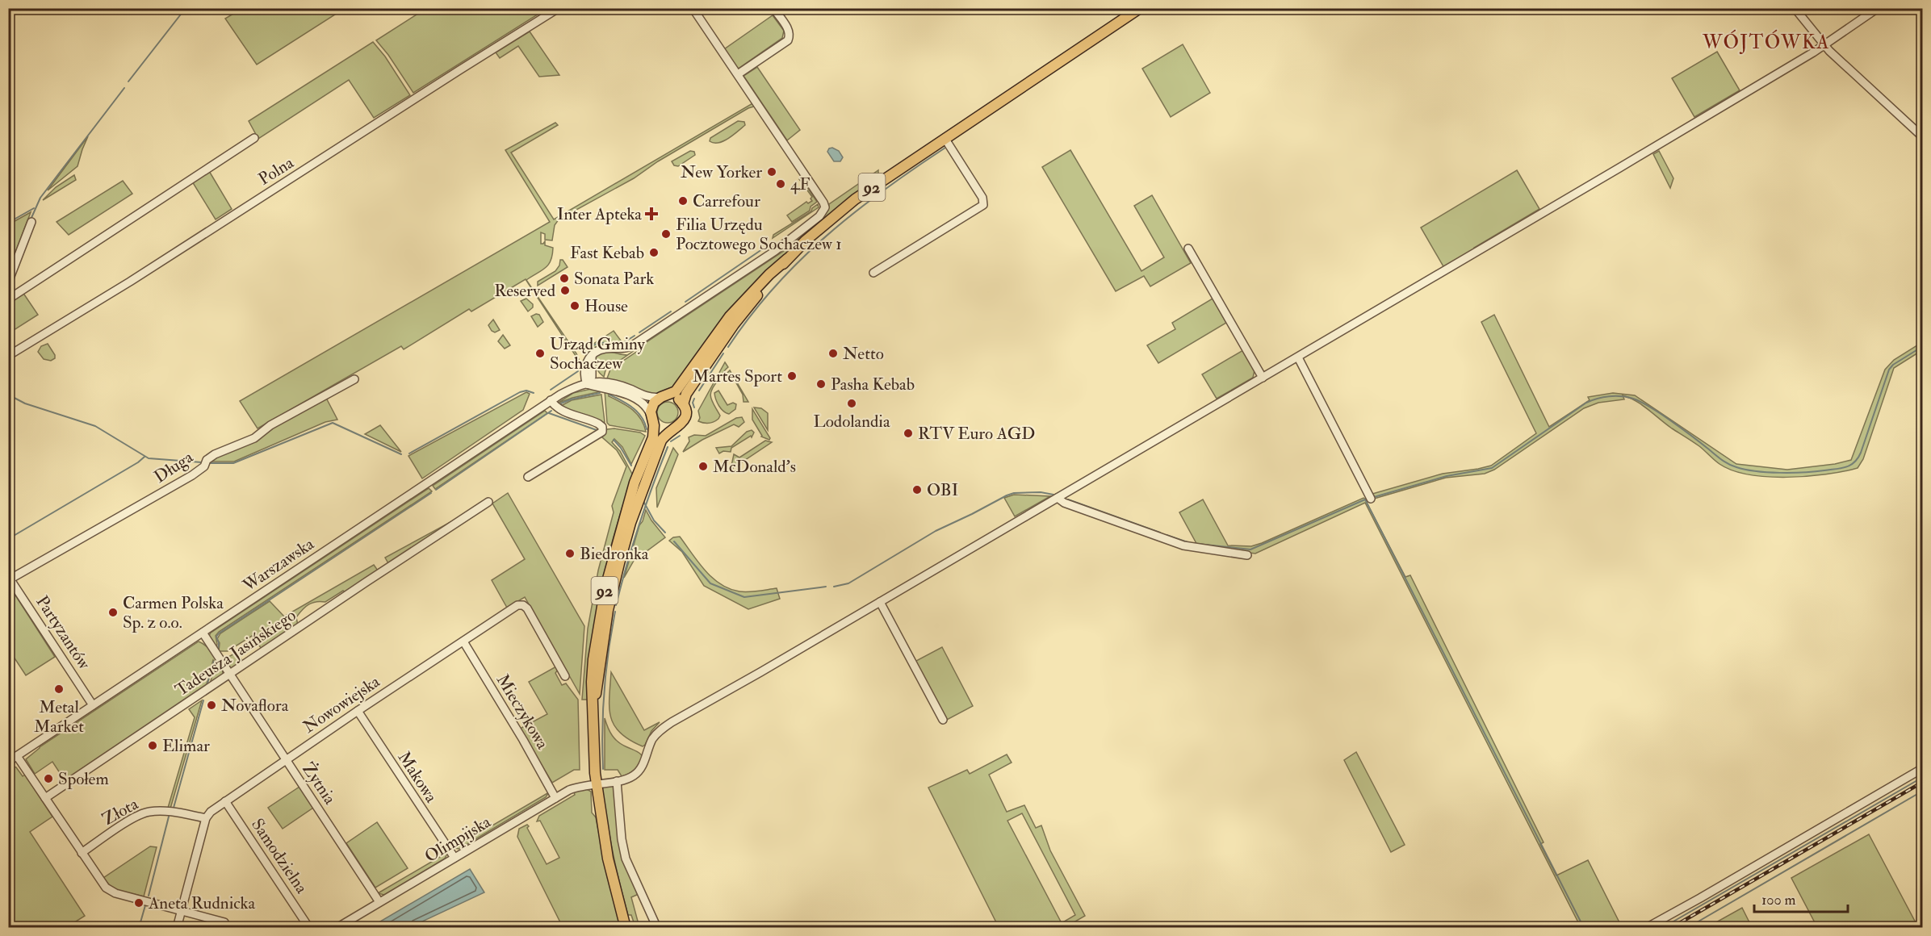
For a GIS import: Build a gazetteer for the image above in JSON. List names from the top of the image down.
{
  "streets": {
    "main road": ["92"],
    "street": [
      "Polna",
      "Długa",
      "Warszawska",
      "Partyzantów",
      "Tadeusza Jasińskiego",
      "Nowowiejska",
      "Mieczykowa",
      "Makowa",
      "Żytnia",
      "Złota",
      "Olimpijska",
      "Samodzielna"
    ]
  },
  "crossings": [
    ["92", "Olimpijska"],
    ["Długa", "Partyzantów"],
    ["Warszawska", "Partyzantów"],
    ["Warszawska", "Żytnia"],
    ["Tadeusza Jasińskiego", "Żytnia"],
    ["Nowowiejska", "Mieczykowa"],
    ["Nowowiejska", "Makowa"],
    ["Nowowiejska", "Żytnia"],
    ["Nowowiejska", "Złota"],
    ["Nowowiejska", "Samodzielna"],
    ["Mieczykowa", "Olimpijska"],
    ["Makowa", "Olimpijska"],
    ["Żytnia", "Olimpijska"]
  ],
  "districts": ["WÓJTÓWKA"],
  "places": {
    "other": [
      "New Yorker",
      "4F",
      "Carrefour",
      "Filia Urzędu Pocztowego Sochaczew 1",
      "Fast Kebab",
      "Sonata Park",
      "Reserved",
      "House",
      "Urząd Gminy Sochaczew",
      "Netto",
      "Martes Sport",
      "Pasha Kebab",
      "Lodolandia",
      "RTV Euro AGD",
      "McDonald's",
      "OBI",
      "Biedronka",
      "Carmen Polska Sp. z o.o.",
      "Metal Market",
      "Novaflora",
      "Elimar",
      "Społem",
      "Aneta Rudnicka"
    ],
    "health": ["Inter Apteka"]
  },
  "scale_bar": "100 m"
}
